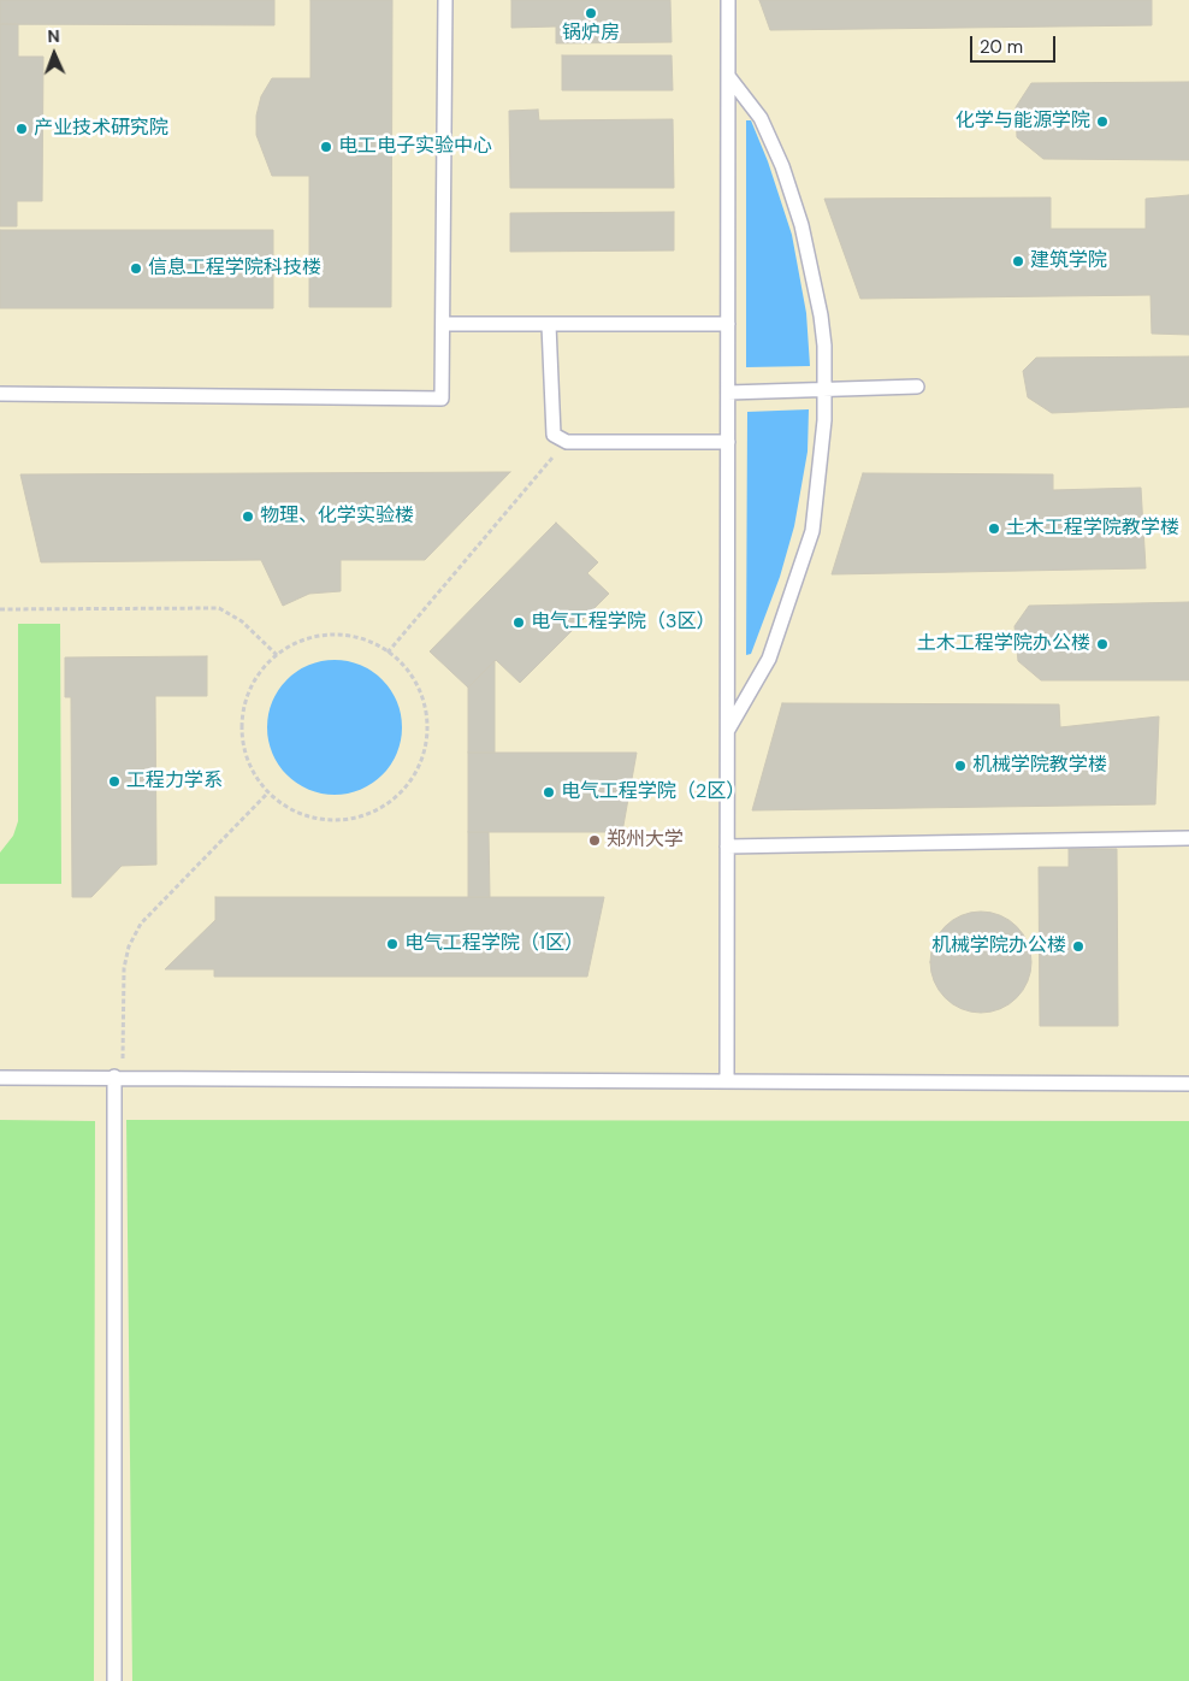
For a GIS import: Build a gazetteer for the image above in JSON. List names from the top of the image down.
{
  "places": [
    "锅炉房",
    "化学与能源学院",
    "产业技术研究院",
    "电工电子实验中心",
    "建筑学院",
    "信息工程学院科技楼",
    "物理、化学实验楼",
    "土木工程学院教学楼",
    "电气工程学院（3区）",
    "土木工程学院办公楼",
    "机械学院教学楼",
    "工程力学系",
    "电气工程学院（2区）",
    "郑州大学",
    "电气工程学院（1区）",
    "机械学院办公楼"
  ],
  "scale_bar": "20 m",
  "north": "top"
}
